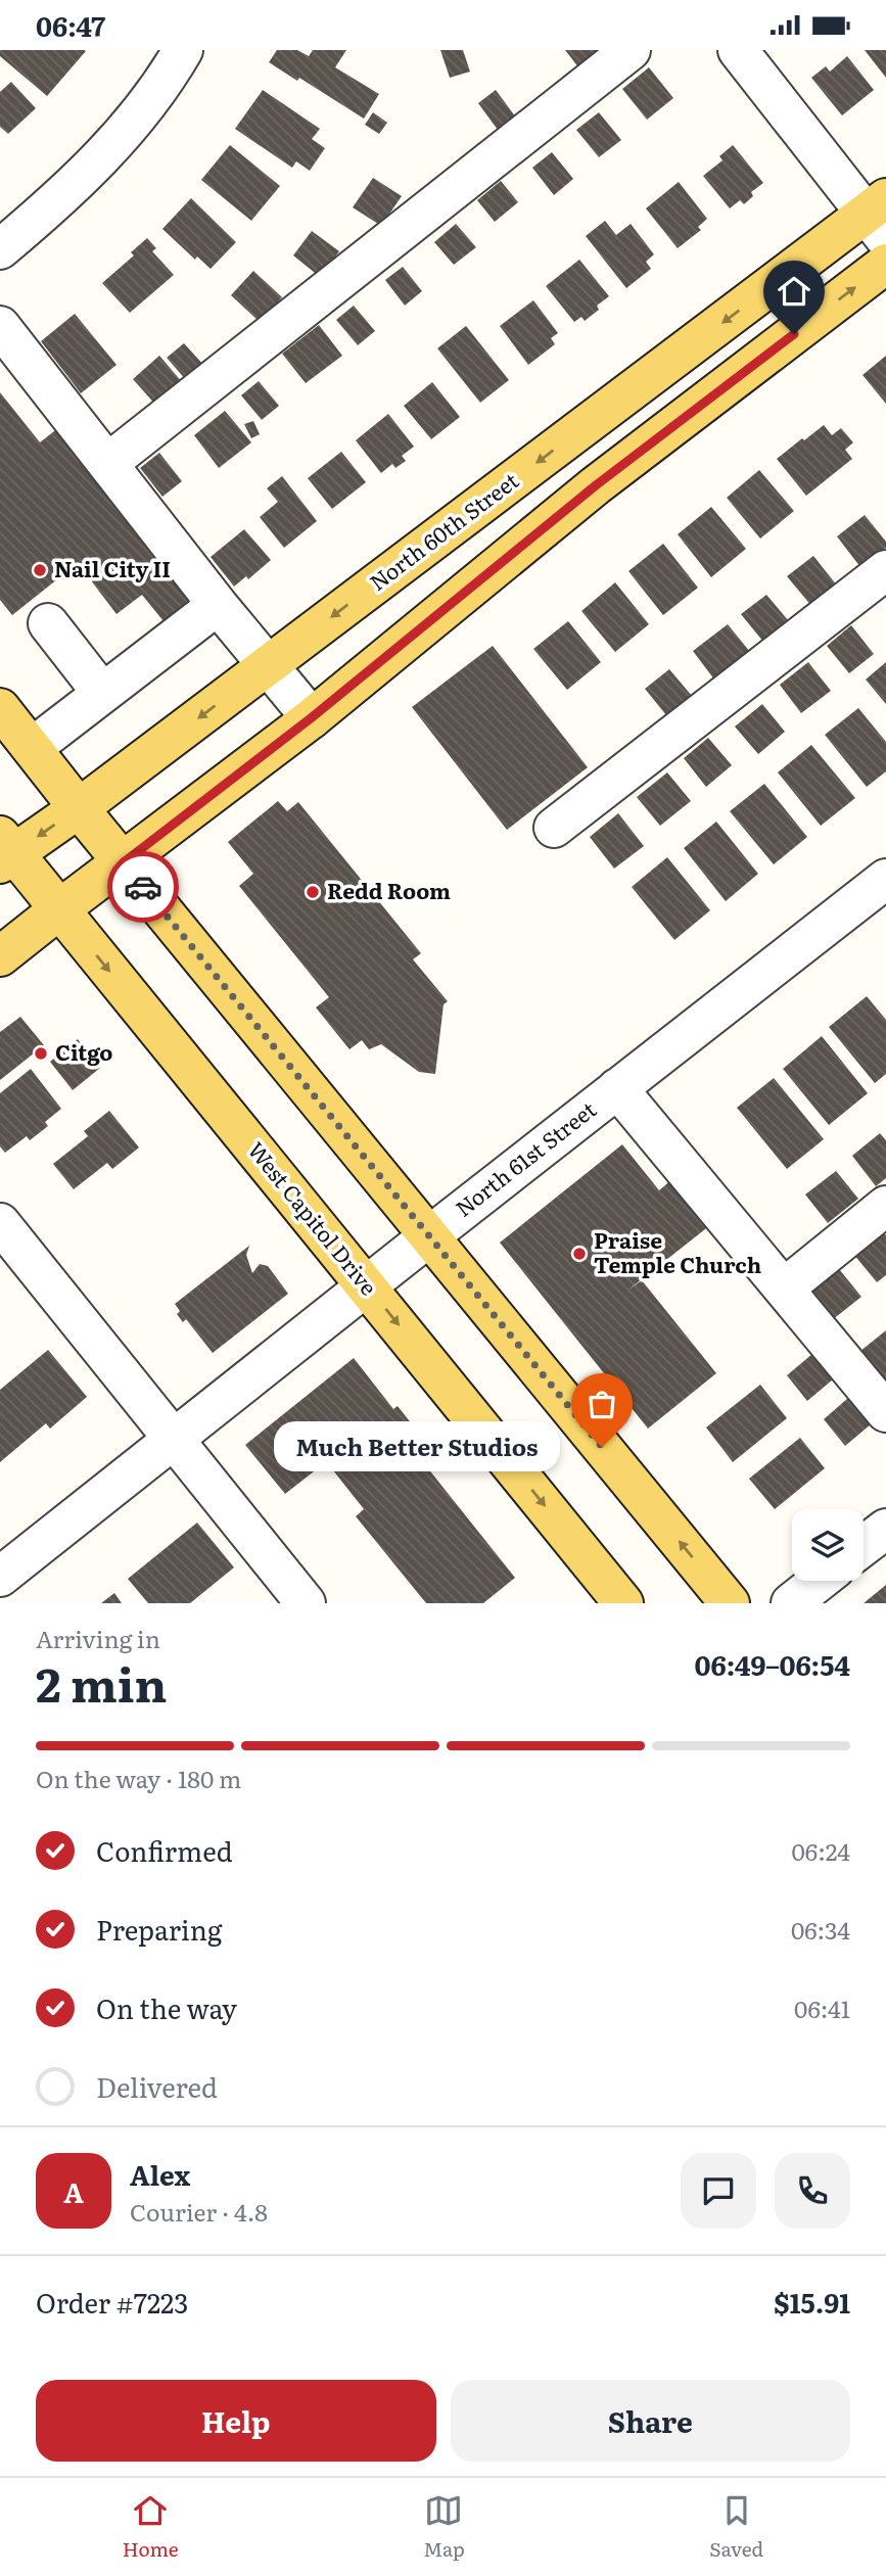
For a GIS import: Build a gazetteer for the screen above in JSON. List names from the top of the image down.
{
  "streets": {
    "main road": ["North 60th Street", "West Capitol Drive"],
    "street": ["North 61st Street"]
  },
  "crossings": [
    ["North 60th Street", "West Capitol Drive"],
    ["North 61st Street", "West Capitol Drive"]
  ],
  "places": [
    "Nail City II",
    "Redd Room",
    "Citgo",
    "Praise Temple Church",
    "Much Better Studios"
  ],
  "page": {
    "status": "06:47",
    "bubble": "Much Better Studios",
    "heading": ["2 min", "Arriving in", "06:49–06:54"],
    "panel": [
      "Alex",
      "Courier · 4.8",
      "Order #7223",
      "$15.91"
    ],
    "bar": "On the way · 180 m",
    "list": [
      ["Confirmed", "06:24"],
      ["Preparing", "06:34"],
      ["On the way", "06:41"],
      "Delivered"
    ],
    "round": "A",
    "buttons": ["Help", "Share"],
    "tabs": ["Home", "Map", "Saved"]
  }
}
